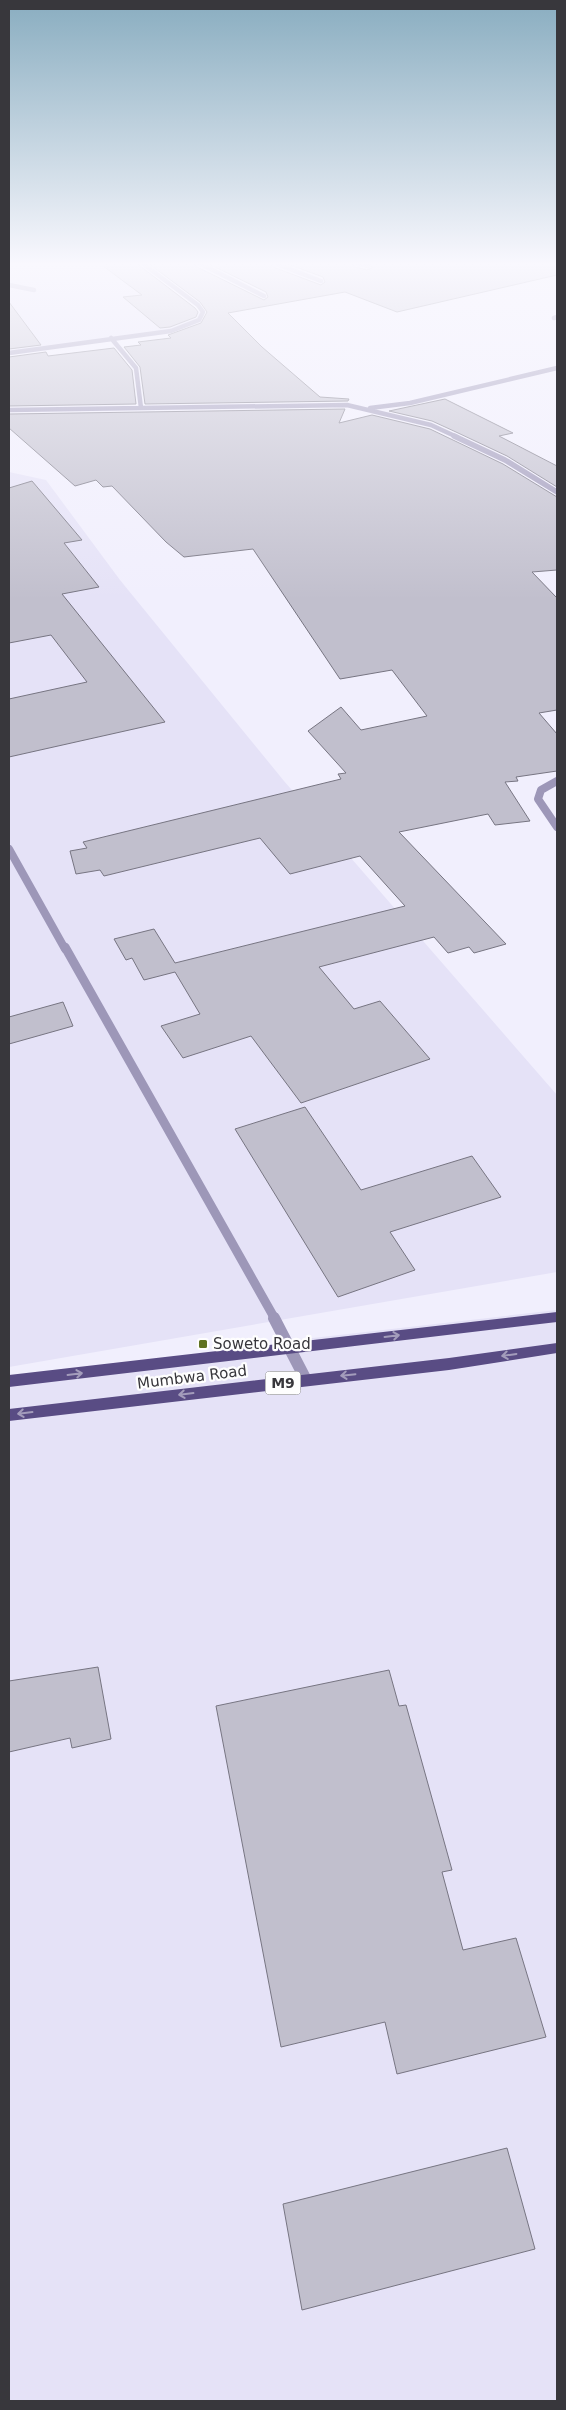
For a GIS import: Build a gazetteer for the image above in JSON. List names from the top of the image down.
{
  "streets": {
    "main road": ["Mumbwa Road", "M9"]
  },
  "places": {
    "transit": ["Soweto Road"]
  }
}
